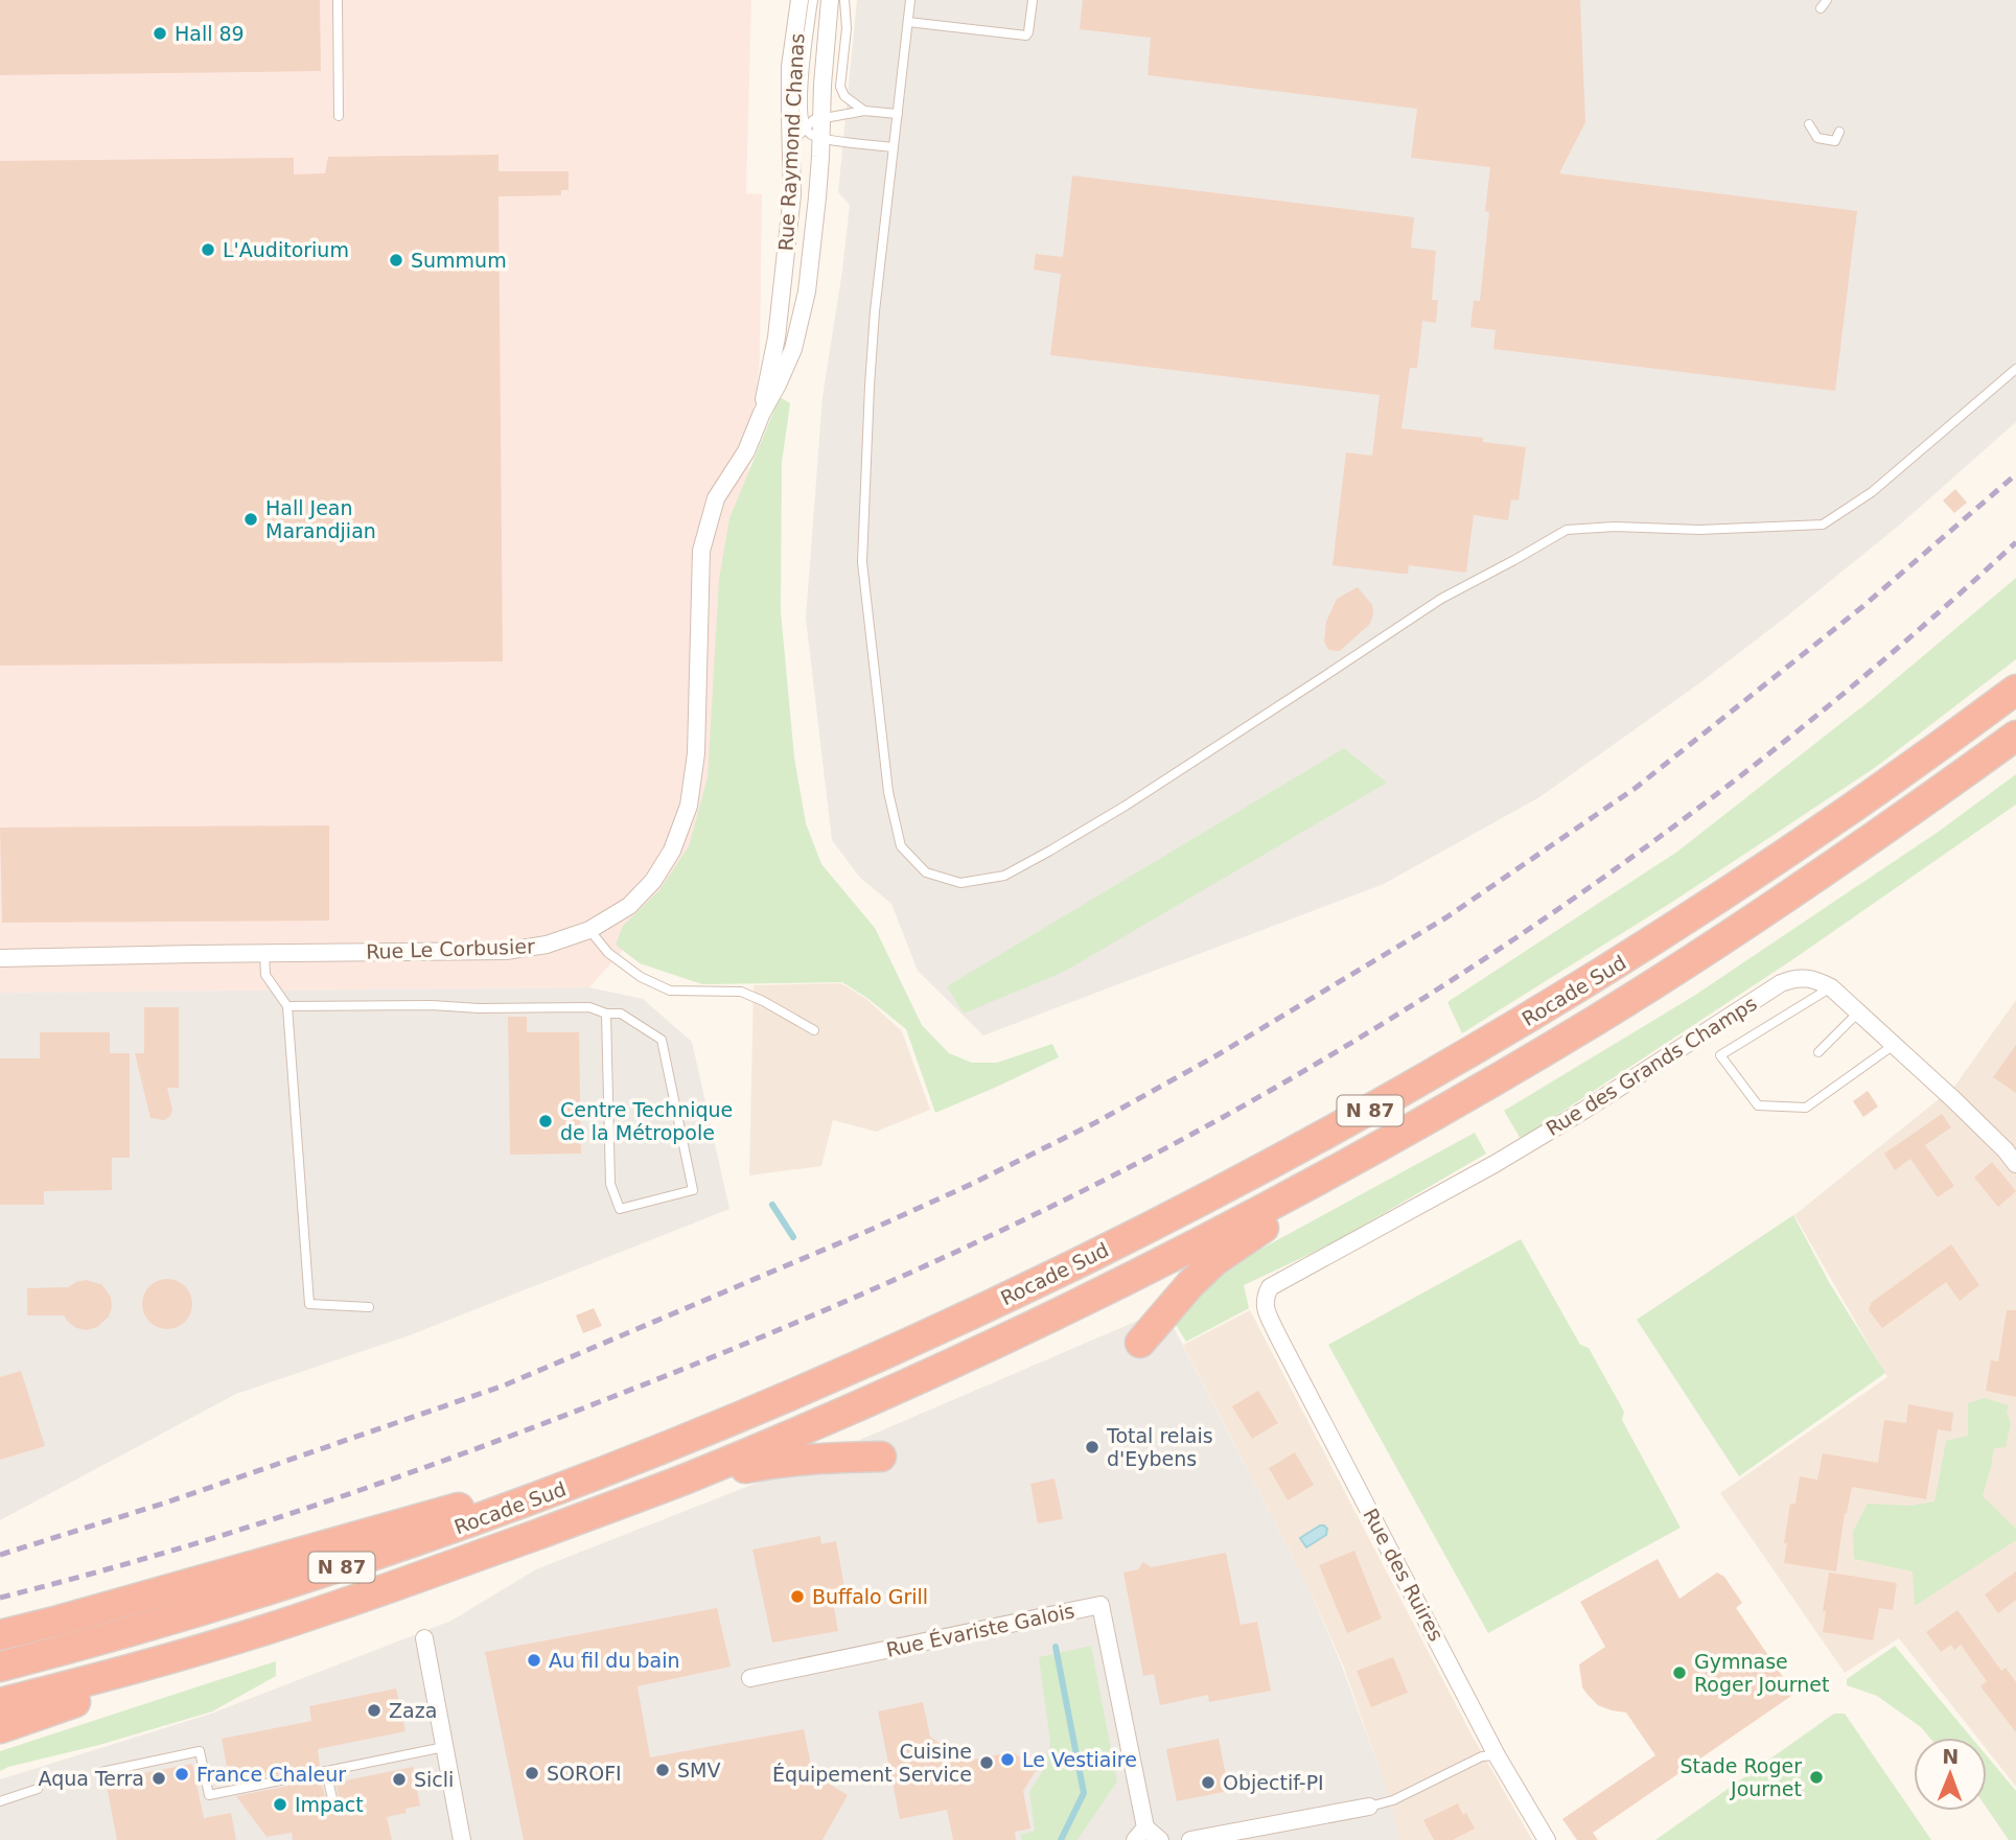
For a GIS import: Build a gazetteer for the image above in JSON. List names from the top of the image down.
{
  "streets": {
    "highway": ["Rocade Sud", "N 87"],
    "street": [
      "Rue Raymond Chanas",
      "Rue Le Corbusier",
      "Rue des Grands Champs",
      "Rue des Ruires",
      "Rue Évariste Galois"
    ]
  },
  "crossings": [
    ["Rue Raymond Chanas", "Rue Le Corbusier"],
    ["Rocade Sud", "N 87"],
    ["Rue des Grands Champs", "Rue des Ruires"]
  ],
  "places": [
    "Hall 89",
    "L'Auditorium",
    "Summum",
    "Hall Jean Marandjian",
    "Centre Technique de la Métropole",
    "Total relais d'Eybens",
    "Buffalo Grill",
    "Au fil du bain",
    "Gymnase Roger Journet",
    "Zaza",
    "Le Vestiaire",
    "Cuisine Équipement Service",
    "SMV",
    "SOROFI",
    "France Chaleur",
    "Stade Roger Journet",
    "Aqua Terra",
    "Sicli",
    "Objectif-PI",
    "Impact"
  ],
  "north": "top"
}
